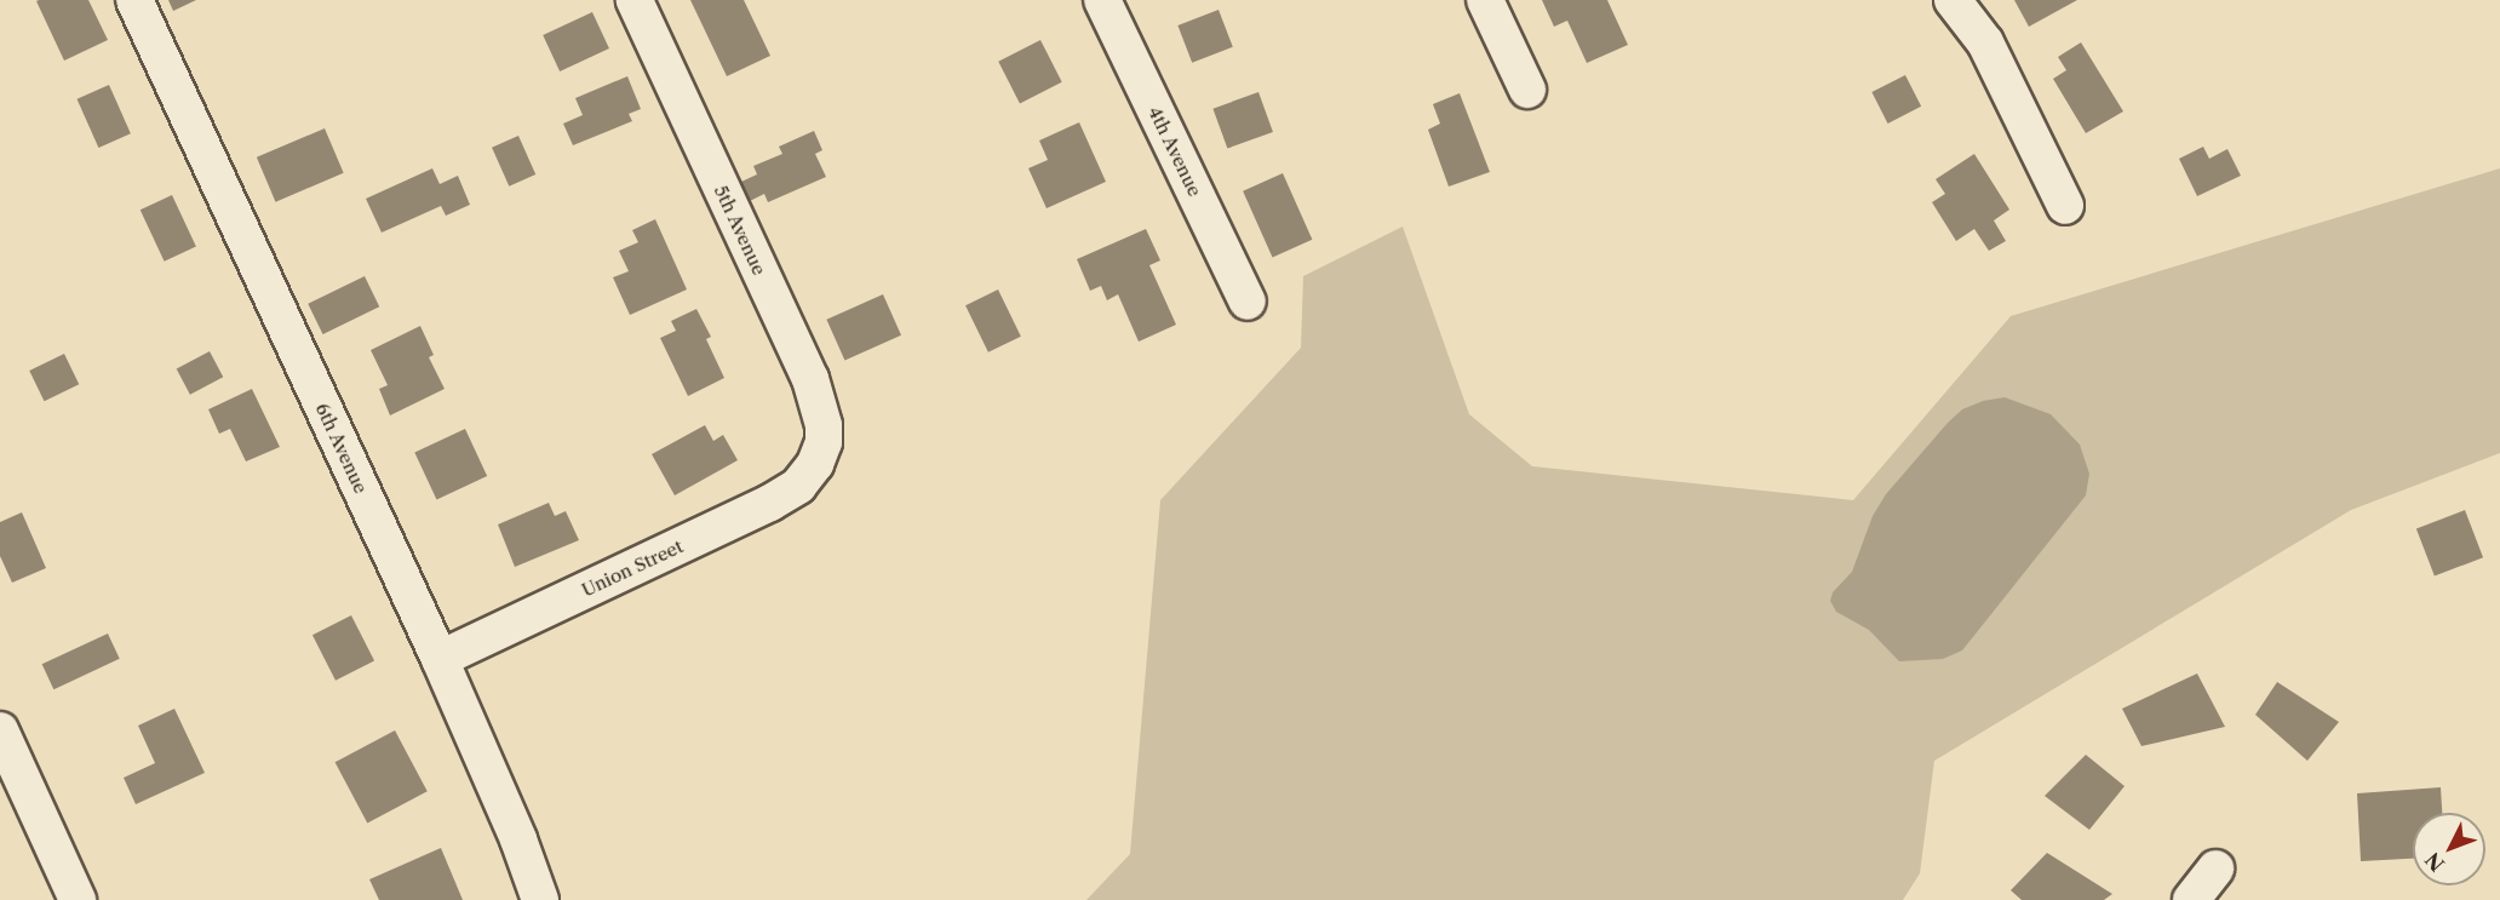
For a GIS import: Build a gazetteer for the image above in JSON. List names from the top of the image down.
{
  "streets": {
    "street": [
      "4th Avenue",
      "5th Avenue",
      "6th Avenue",
      "Union Street"
    ]
  },
  "crossings": [
    ["5th Avenue", "Union Street"],
    ["6th Avenue", "Union Street"]
  ],
  "north": "bottom left"
}
